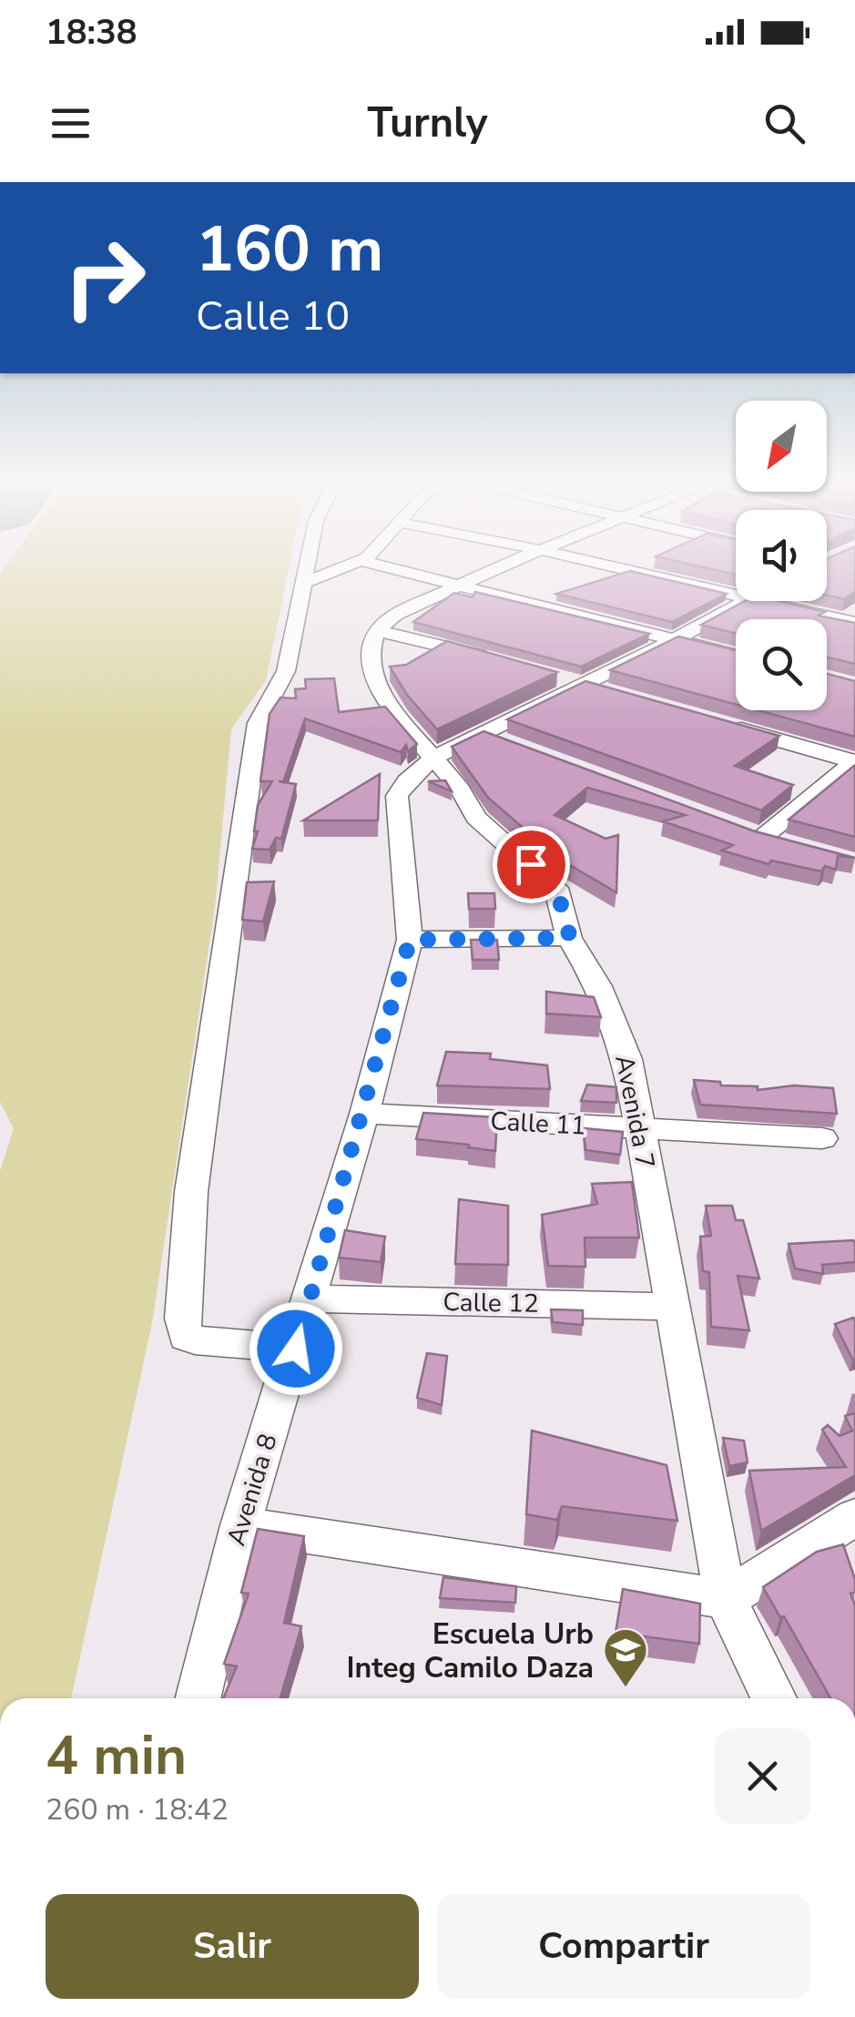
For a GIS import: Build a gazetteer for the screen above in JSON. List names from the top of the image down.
{
  "streets": {
    "street": [
      "Avenida 7",
      "Calle 11",
      "Calle 12",
      "Avenida 8"
    ]
  },
  "crossings": [
    ["Avenida 7", "Calle 11"],
    ["Avenida 7", "Calle 12"],
    ["Avenida 7", "Avenida 8"],
    ["Calle 11", "Avenida 8"],
    ["Calle 12", "Avenida 8"]
  ],
  "places": {
    "school or university": ["Escuela Urb Integ Camilo Daza"]
  },
  "north": "bottom left",
  "page": {
    "status": "18:38",
    "header": "Turnly",
    "turn": ["160 m", "Calle 10"],
    "heading": ["4 min", "260 m · 18:42"],
    "buttons": ["Salir", "Compartir"]
  }
}
